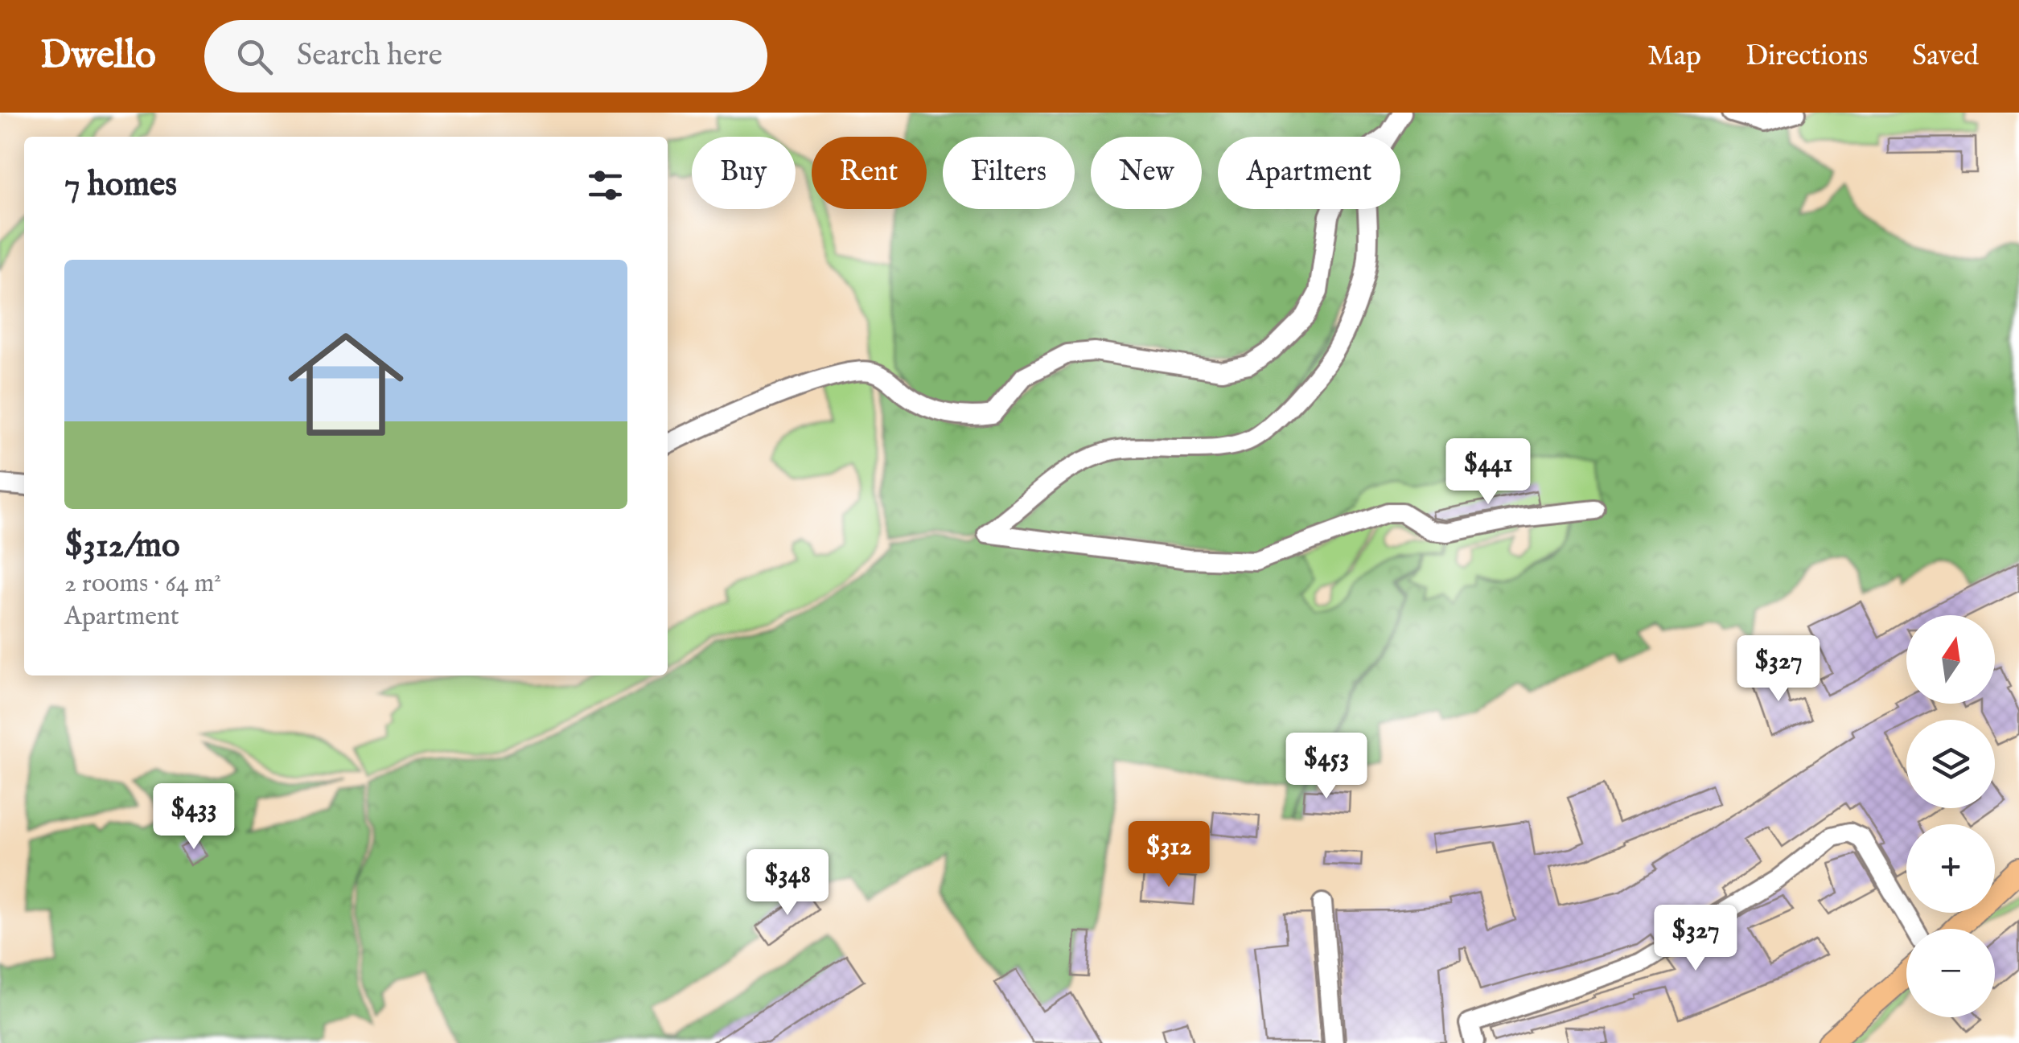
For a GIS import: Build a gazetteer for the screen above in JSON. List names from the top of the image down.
{
  "north": "top",
  "page": {
    "header": "Dwello",
    "search": "Search here",
    "nav": ["Map", "Directions", "Saved"],
    "chip": [
      "Buy",
      "Rent",
      "Filters",
      "New",
      "Apartment"
    ],
    "heading": "7 homes",
    "list": [
      {
        "name": "$312/mo",
        "note": "2 rooms · 64 m² · Apartment"
      }
    ],
    "price": [
      "$441",
      "$327",
      "$453",
      "$433",
      "$312",
      "$348",
      "$327"
    ],
    "map_buttons": ["+", "−"]
  }
}
